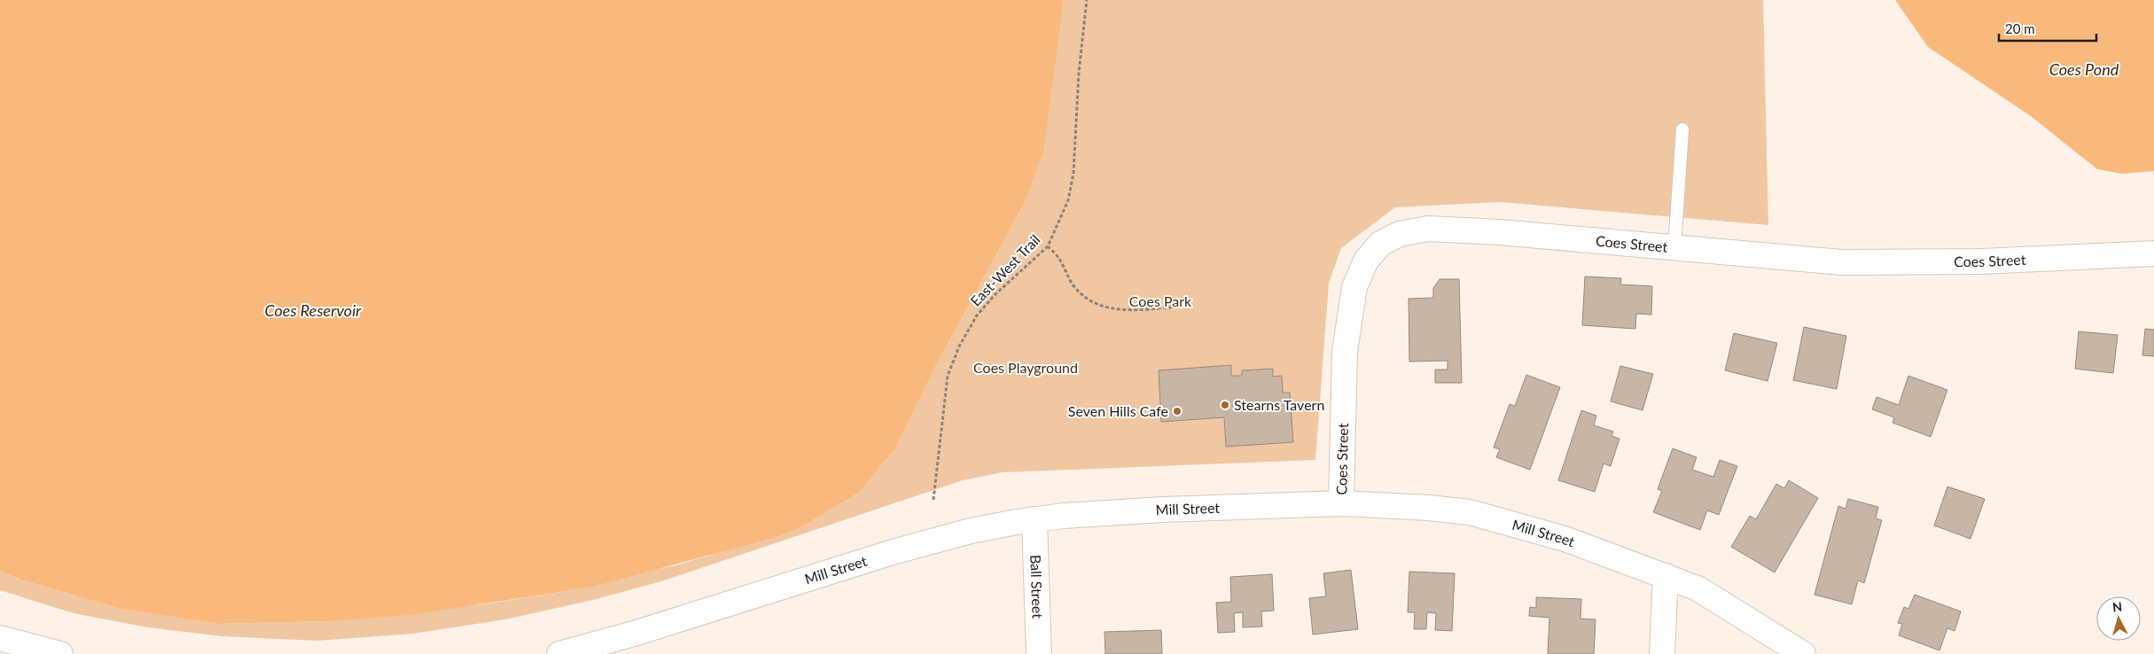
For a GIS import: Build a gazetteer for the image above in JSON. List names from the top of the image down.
{
  "streets": {
    "main road": ["Coes Street", "Mill Street", "Ball Street"],
    "path": ["East-West Trail"]
  },
  "crossings": [
    ["Coes Street", "Mill Street"],
    ["Mill Street", "Ball Street"]
  ],
  "water": ["Coes Pond", "Coes Reservoir"],
  "parks": ["Coes Park", "Coes Playground"],
  "places": ["Stearns Tavern", "Seven Hills Cafe"],
  "scale_bar": "20 m",
  "north": "top"
}
